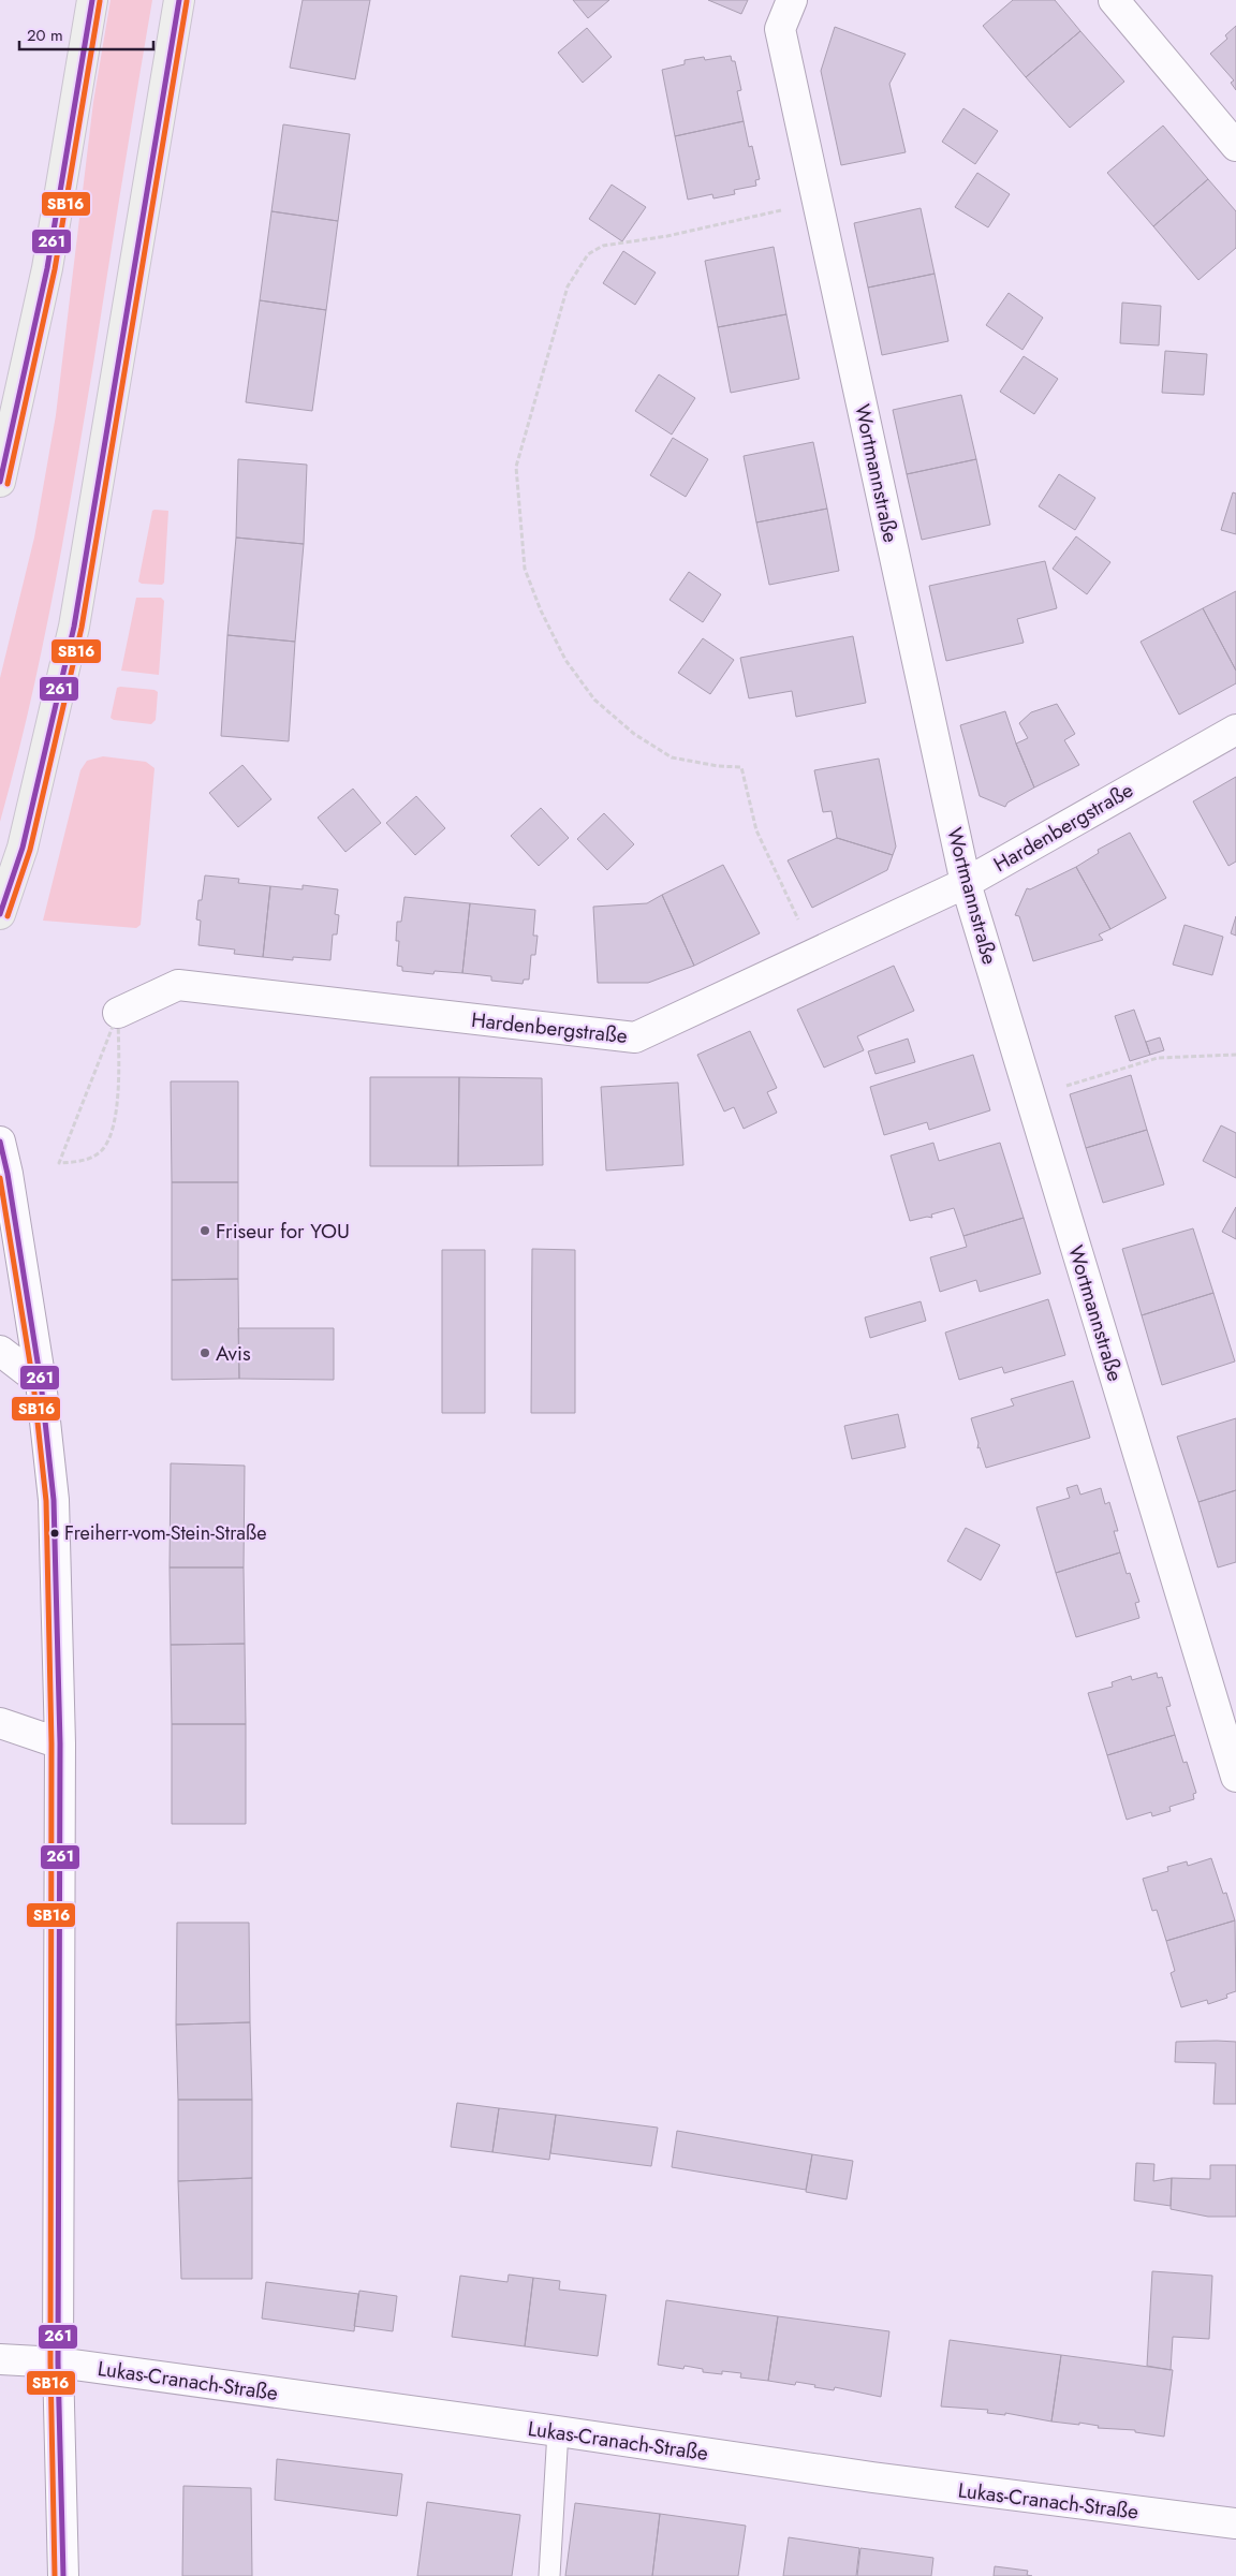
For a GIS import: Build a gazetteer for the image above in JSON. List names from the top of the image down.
{
  "streets": {
    "street": ["Wortmannstraße", "Hardenbergstraße", "Lukas-Cranach-Straße"]
  },
  "crossings": [
    ["Wortmannstraße", "Hardenbergstraße"]
  ],
  "places": ["Friseur for YOU", "Avis", "Freiherr-vom-Stein-Straße"],
  "lines": ["transit line 261", "transit line SB16"],
  "scale_bar": "20 m"
}
